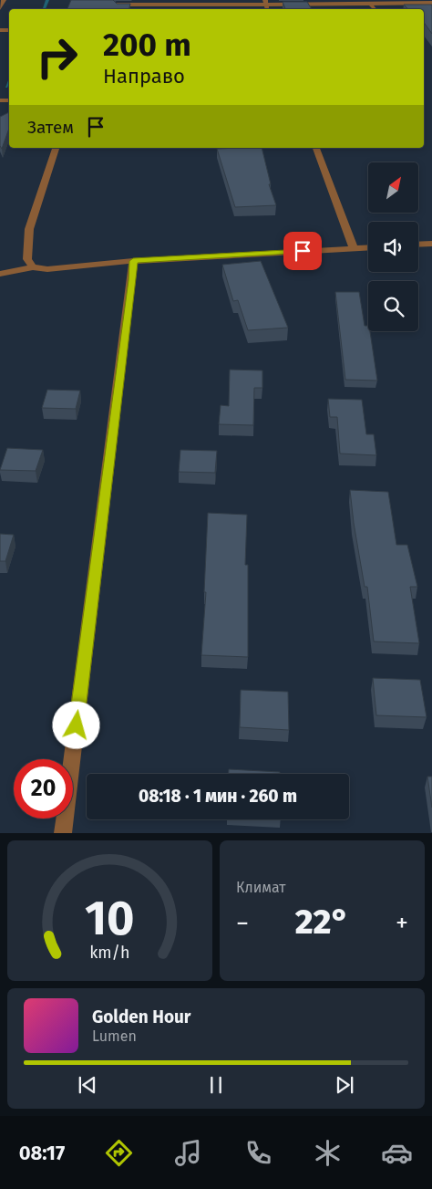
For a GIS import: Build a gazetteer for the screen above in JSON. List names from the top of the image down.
{
  "north": "top right",
  "page": {
    "turn": ["200 m", "Направо"],
    "then": "Затем",
    "limit": "20",
    "trip": "08:18 · 1 мин · 260 m",
    "tile": "Климат",
    "heat": ["−", "22°", "+"],
    "song": ["Golden Hour", "Lumen"],
    "tabs": "08:17",
    "gauge": ["10", "km/h"]
  }
}
